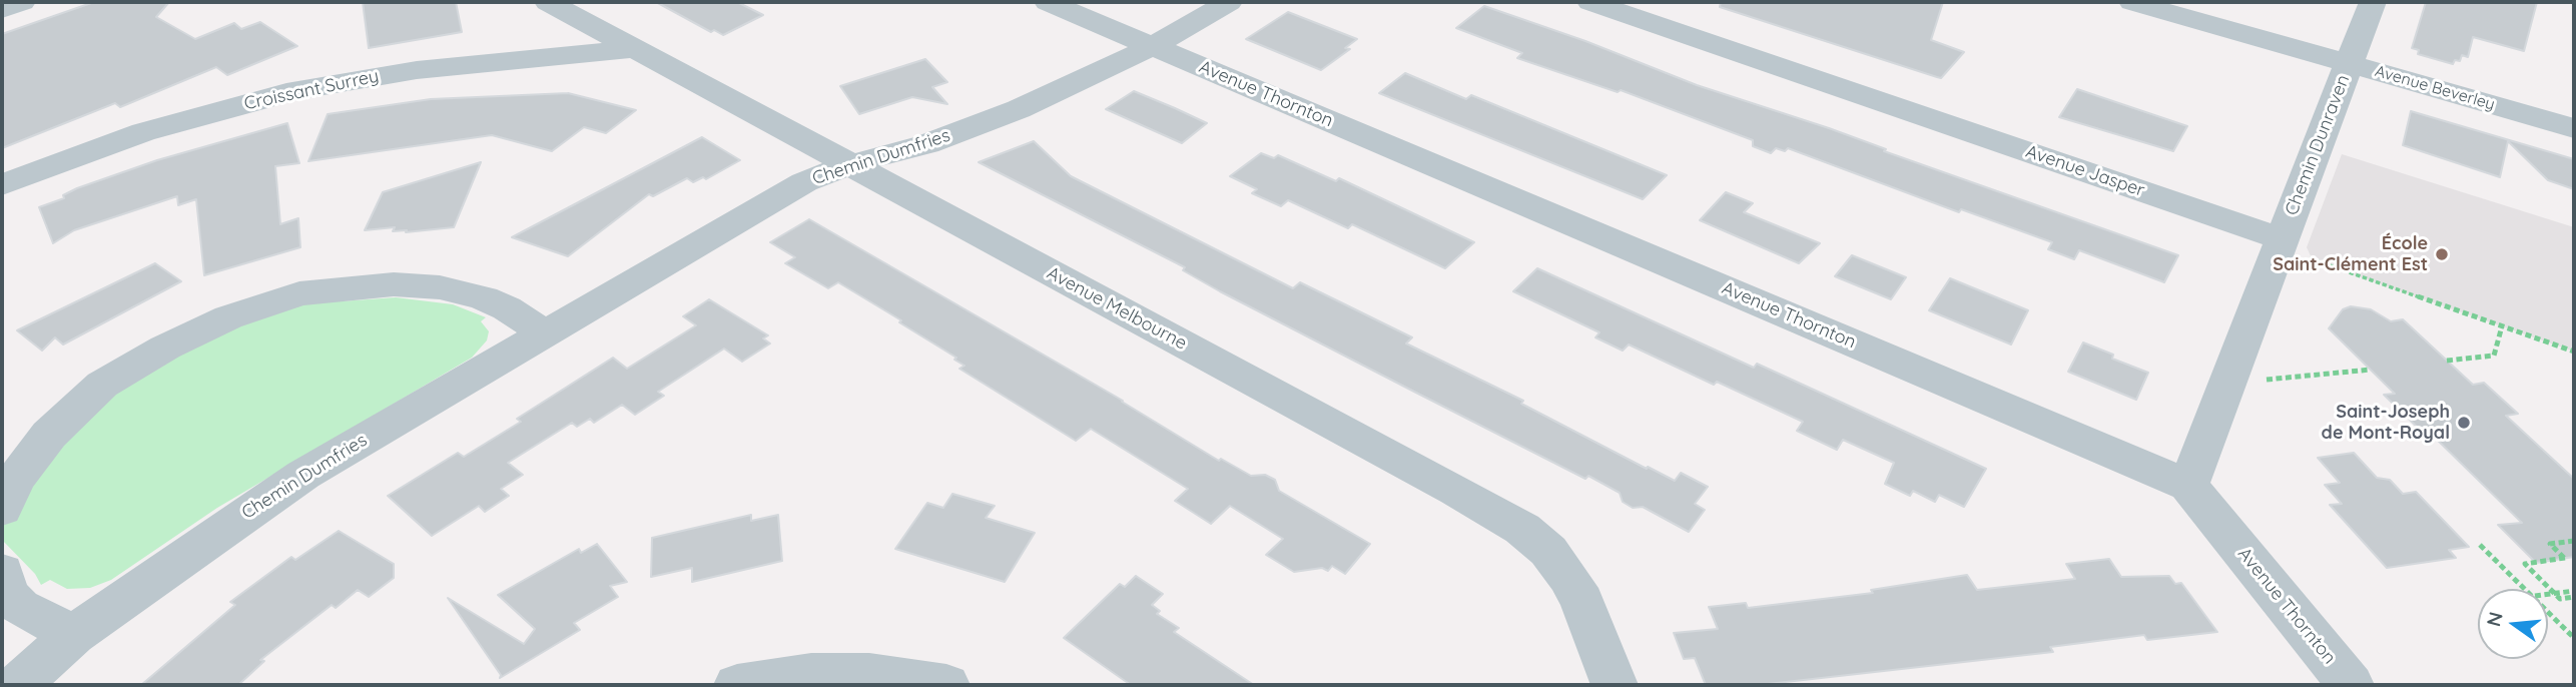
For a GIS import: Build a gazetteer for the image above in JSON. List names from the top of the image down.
{
  "streets": {
    "street": [
      "Avenue Beverley",
      "Croissant Surrey",
      "Avenue Thornton",
      "Chemin Dunraven",
      "Chemin Dumfries",
      "Avenue Jasper",
      "Avenue Melbourne"
    ]
  },
  "crossings": [
    ["Avenue Beverley", "Chemin Dunraven"],
    ["Croissant Surrey", "Avenue Melbourne"],
    ["Avenue Thornton", "Chemin Dunraven"],
    ["Avenue Thornton", "Chemin Dumfries"],
    ["Chemin Dunraven", "Avenue Jasper"],
    ["Chemin Dumfries", "Avenue Melbourne"]
  ],
  "places": ["École Saint-Clément Est", "Saint-Joseph de Mont-Royal"],
  "north": "left"
}
